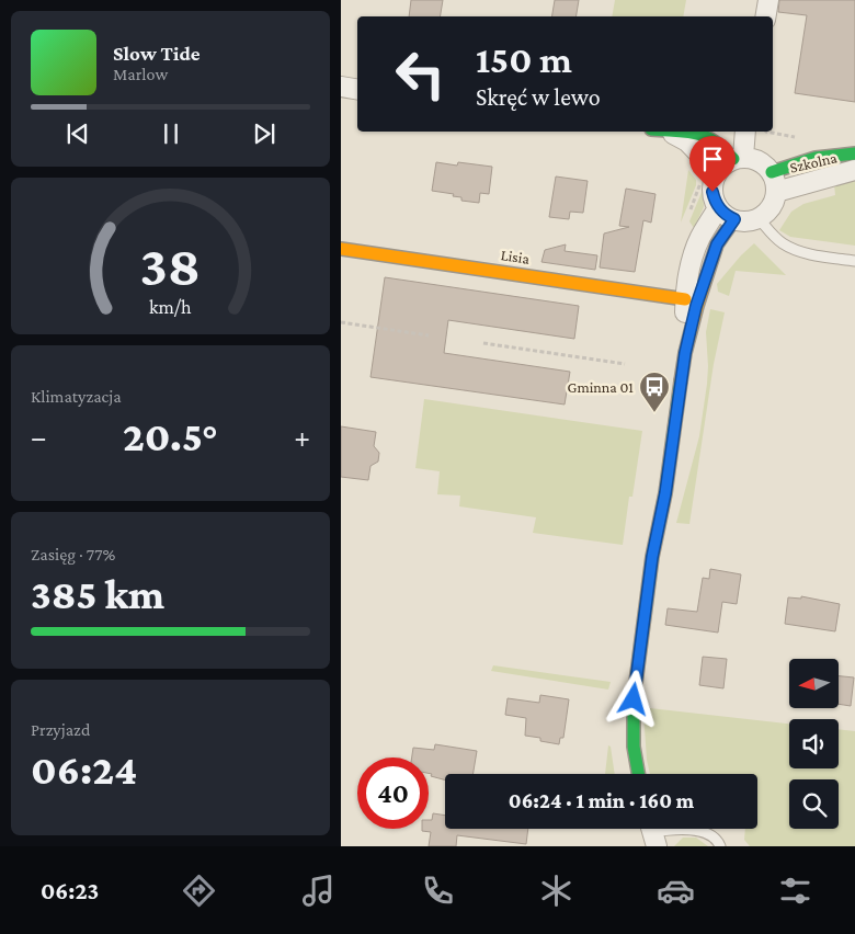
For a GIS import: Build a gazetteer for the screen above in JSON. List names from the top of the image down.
{
  "streets": {
    "street": ["Szkolna", "Lisia"]
  },
  "places": {
    "bus stop": ["Gminna 01"]
  },
  "north": "left",
  "page": {
    "turn": ["150 m", "Skręć w lewo"],
    "song": ["Slow Tide", "Marlow"],
    "tile": [
      "Klimatyzacja",
      ["Zasięg · 77%", "385 km"],
      ["Przyjazd", "06:24"]
    ],
    "heat": ["−", "20.5°", "+"],
    "limit": "40",
    "trip": "06:24 · 1 min · 160 m",
    "tabs": "06:23",
    "gauge": ["38", "km/h"]
  }
}
